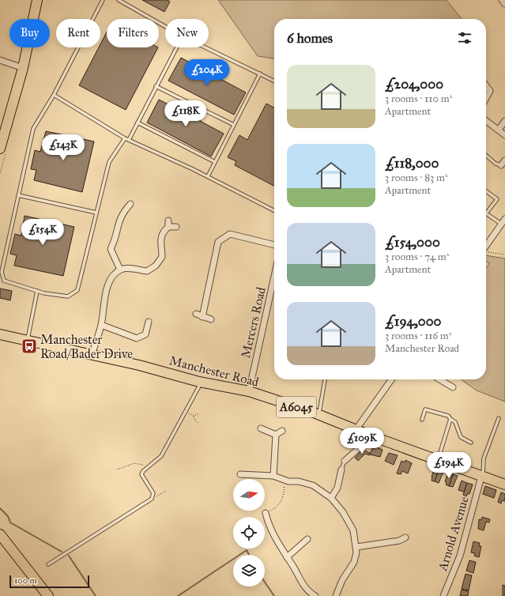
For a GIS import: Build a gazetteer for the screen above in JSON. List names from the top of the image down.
{
  "streets": {
    "main road": ["Manchester Road", "A6045"],
    "street": ["Mercers Road", "Arnold Avenue"]
  },
  "crossings": [
    ["Mercers Road", "Manchester Road"],
    ["Manchester Road", "Arnold Avenue"]
  ],
  "places": {
    "bus stop": ["Manchester Road/Bader Drive"]
  },
  "scale_bar": "100 m",
  "north": "right",
  "page": {
    "chip": [
      "Buy",
      "Rent",
      "Filters",
      "New"
    ],
    "heading": "6 homes",
    "list": [
      {
        "name": "£204,000",
        "note": "3 rooms · 110 m² · Apartment"
      },
      {
        "name": "£118,000",
        "note": "3 rooms · 83 m² · Apartment"
      },
      {
        "name": "£154,000",
        "note": "3 rooms · 74 m² · Apartment"
      },
      {
        "name": "£194,000",
        "note": "3 rooms · 116 m² · Manchester Road"
      }
    ],
    "price": [
      "£204K",
      "£118K",
      "£143K",
      "£154K",
      "£109K",
      "£194K"
    ],
    "scale": "100 m"
  }
}
